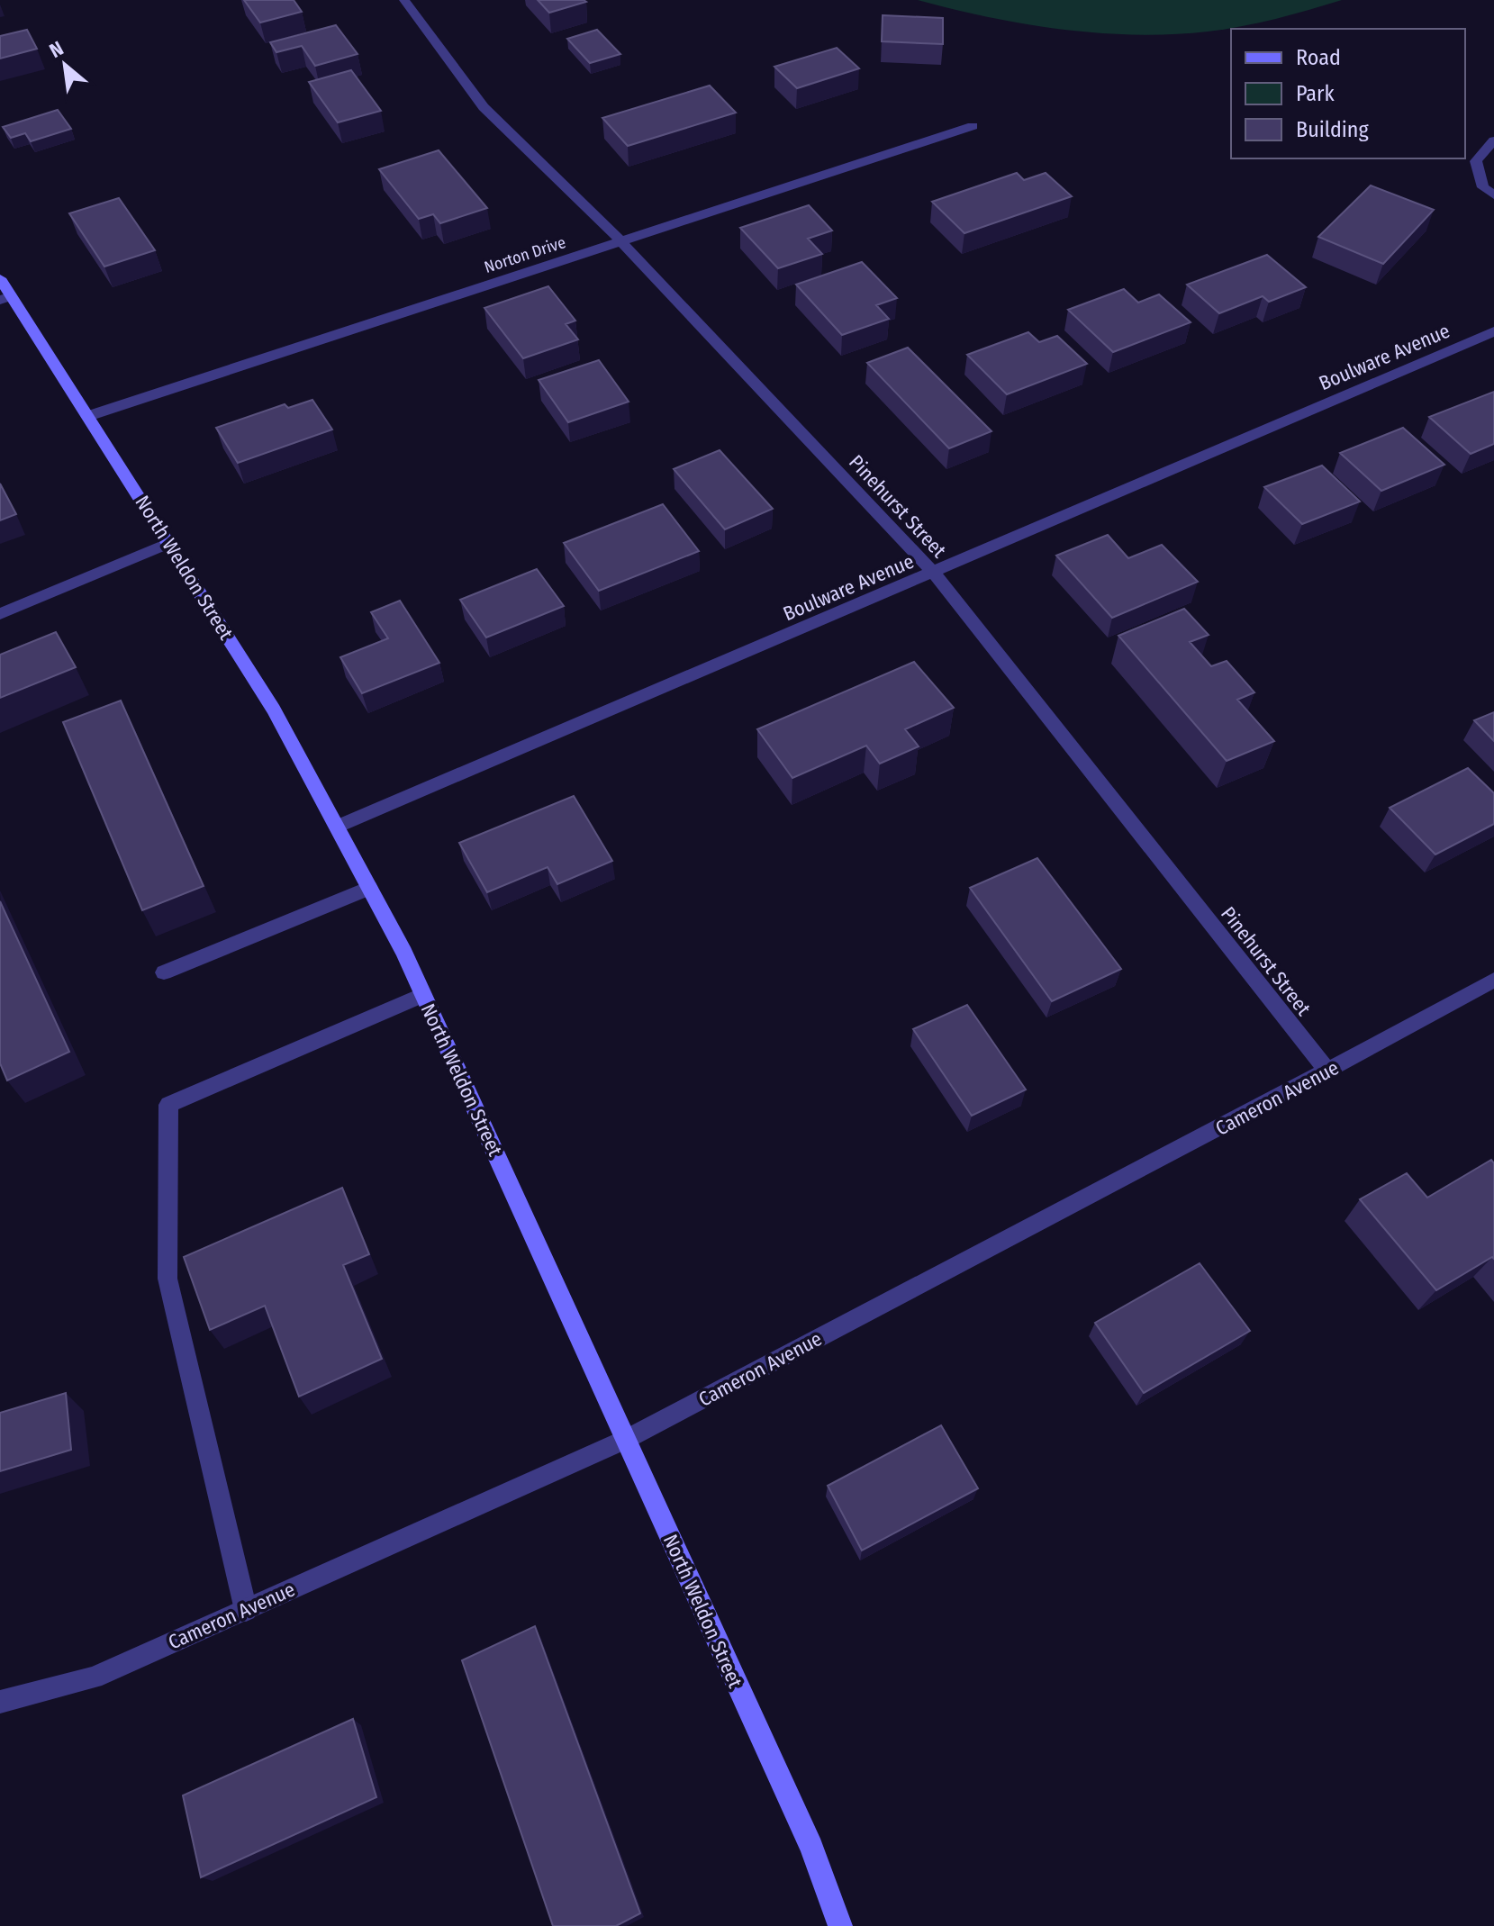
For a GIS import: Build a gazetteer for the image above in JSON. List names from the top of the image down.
{
  "streets": {
    "street": [
      "Norton Drive",
      "Boulware Avenue",
      "Pinehurst Street",
      "North Weldon Street",
      "Cameron Avenue"
    ]
  },
  "crossings": [
    ["Norton Drive", "Pinehurst Street"],
    ["Norton Drive", "North Weldon Street"],
    ["Boulware Avenue", "Pinehurst Street"],
    ["Boulware Avenue", "North Weldon Street"],
    ["Pinehurst Street", "Cameron Avenue"],
    ["North Weldon Street", "Cameron Avenue"]
  ],
  "legend": ["Road", "Park", "Building"],
  "north": "top left"
}
